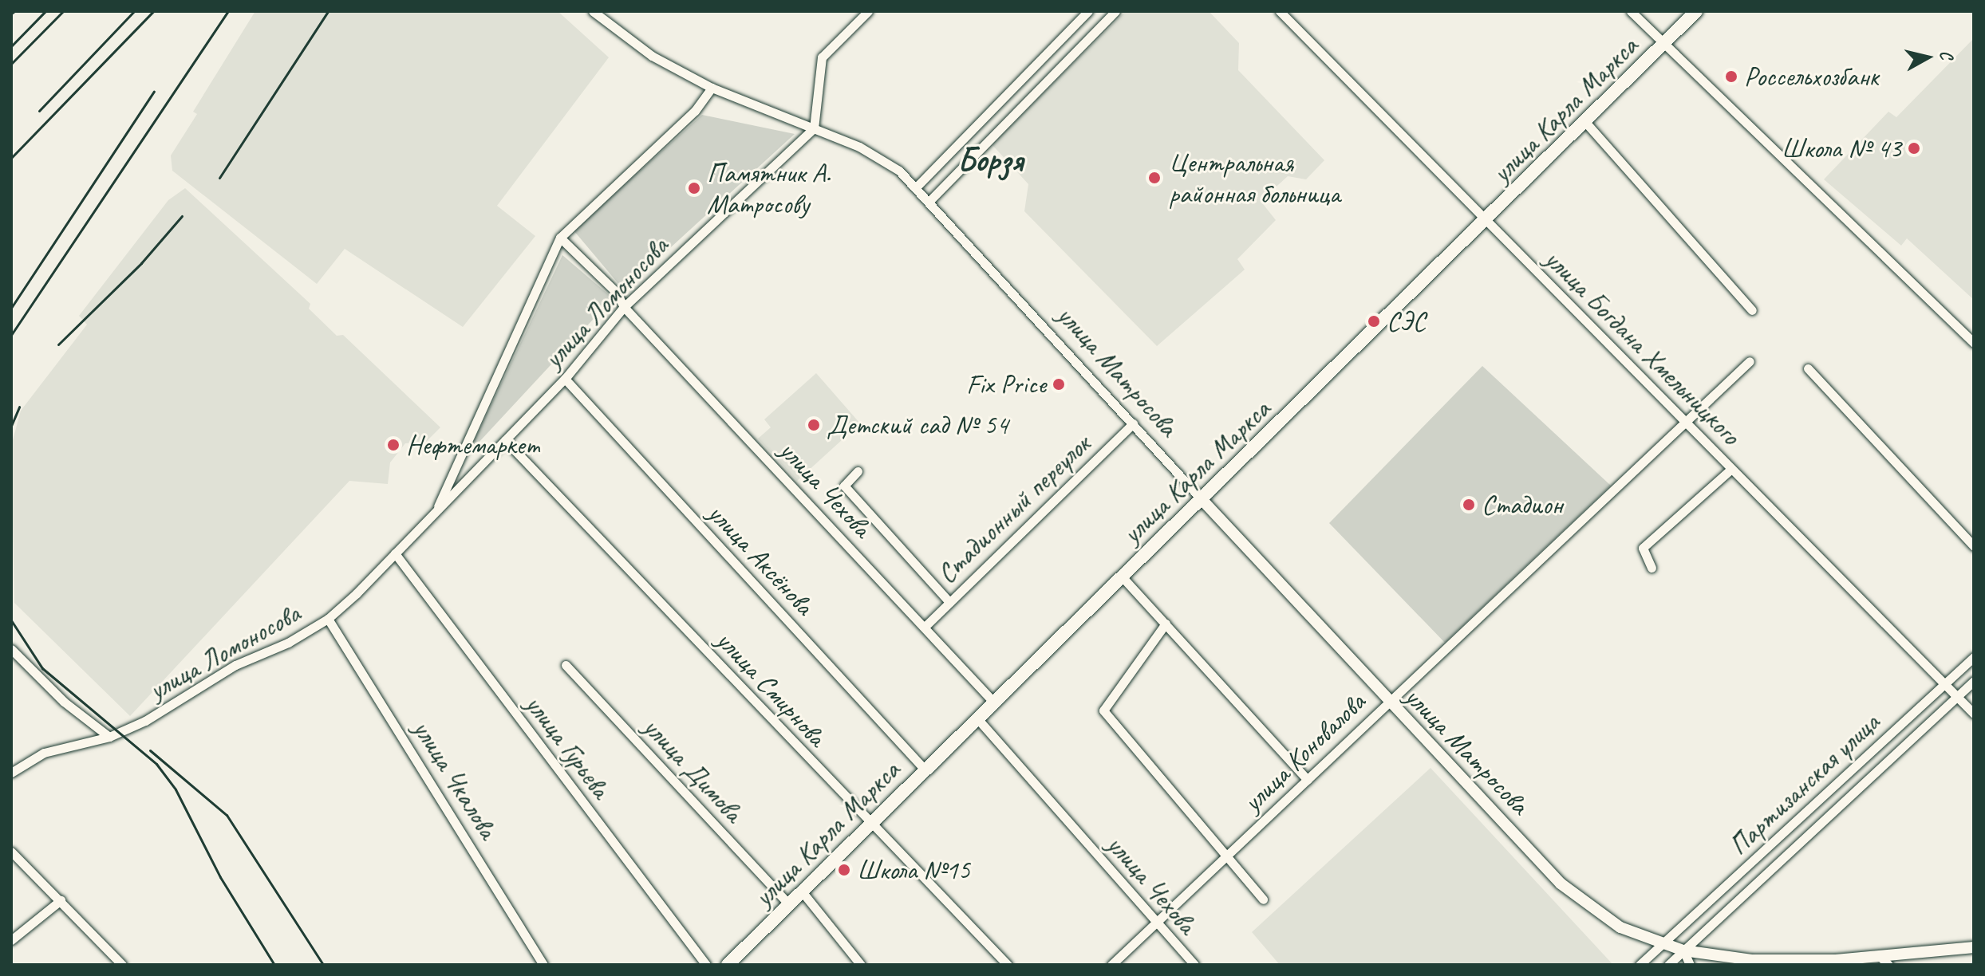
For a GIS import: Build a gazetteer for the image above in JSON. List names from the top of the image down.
{
  "streets": {
    "highway": ["улица Карла Маркса"],
    "main road": ["улица Матросова"],
    "street": [
      "улица Ломоносова",
      "улица Богдана Хмельницкого",
      "улица Чехова",
      "Стадионный переулок",
      "улица Аксёнова",
      "улица Смирнова",
      "улица Гурьева",
      "улица Коновалова",
      "улица Димова",
      "улица Чкалова",
      "Партизанская улица"
    ]
  },
  "crossings": [
    ["улица Карла Маркса", "улица Богдана Хмельницкого"],
    ["улица Карла Маркса", "улица Матросова"],
    ["улица Карла Маркса", "улица Чехова"],
    ["улица Карла Маркса", "улица Аксёнова"],
    ["улица Карла Маркса", "улица Смирнова"],
    ["улица Карла Маркса", "улица Димова"],
    ["улица Ломоносова", "улица Матросова"],
    ["улица Ломоносова", "улица Чехова"],
    ["улица Ломоносова", "улица Аксёнова"],
    ["улица Ломоносова", "улица Смирнова"],
    ["улица Ломоносова", "улица Гурьева"],
    ["улица Ломоносова", "улица Чкалова"],
    ["улица Богдана Хмельницкого", "улица Коновалова"],
    ["улица Богдана Хмельницкого", "Партизанская улица"],
    ["улица Матросова", "Стадионный переулок"],
    ["улица Матросова", "улица Коновалова"],
    ["улица Матросова", "Партизанская улица"],
    ["улица Чехова", "Стадионный переулок"],
    ["улица Чехова", "улица Коновалова"]
  ],
  "districts": ["Борзя"],
  "places": [
    "Россельхозбанк",
    "Школа № 43",
    "Центральная районная больница",
    "Памятник А. Матросову",
    "СЭС",
    "Fix Price",
    "Детский сад № 54",
    "Нефтемаркет",
    "Стадион",
    "Школа №15"
  ],
  "north": "right"
}
